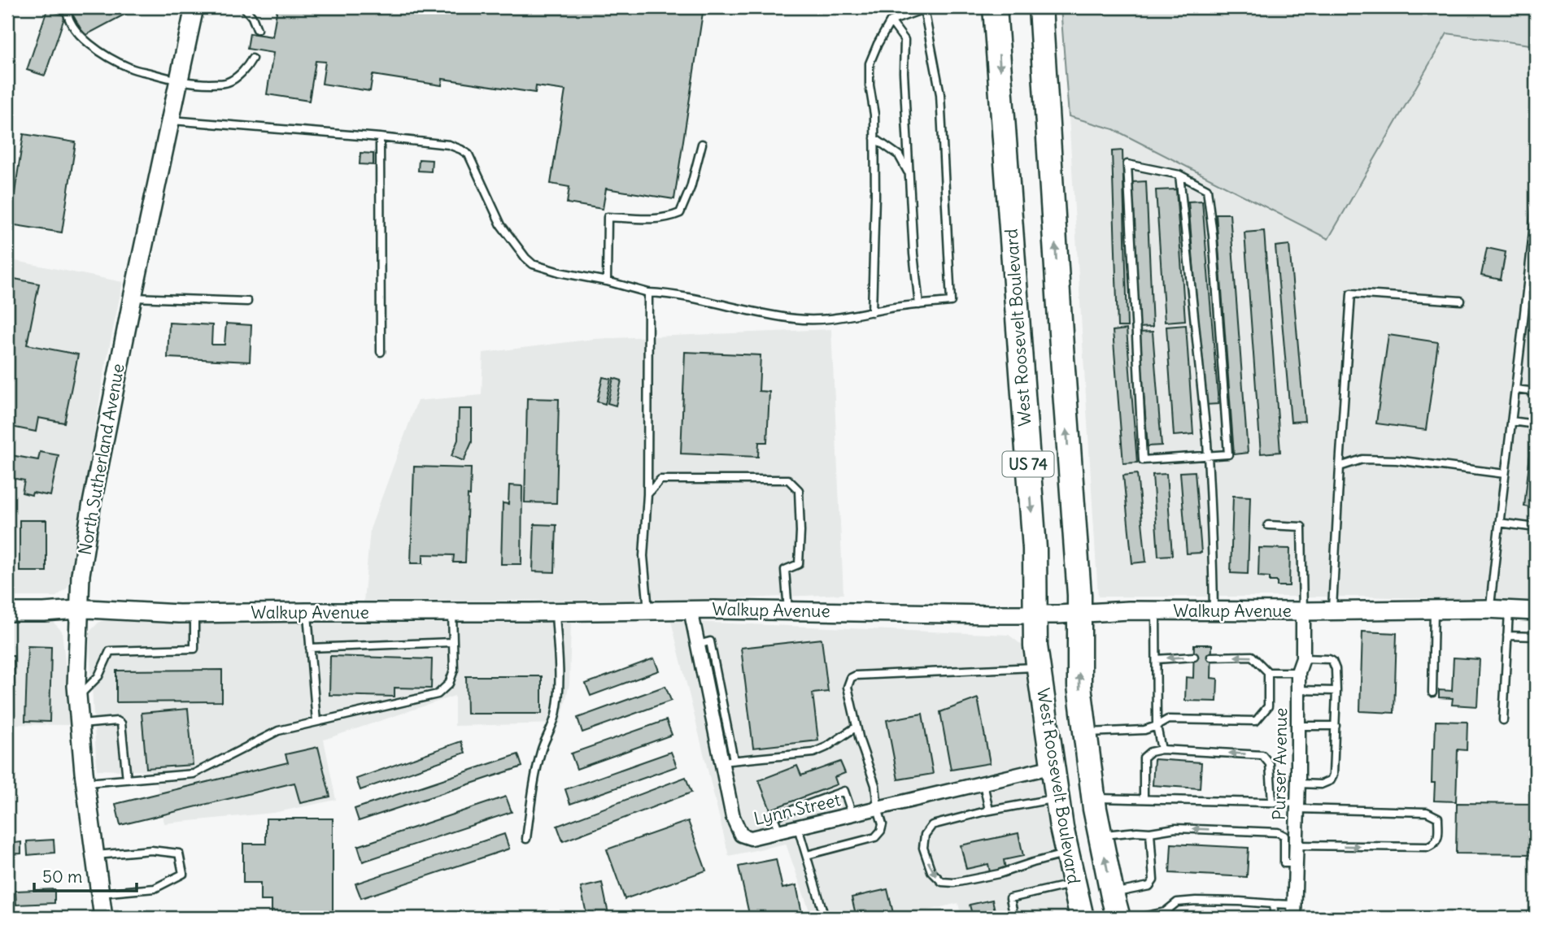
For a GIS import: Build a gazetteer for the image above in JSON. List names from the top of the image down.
{
  "streets": {
    "highway": ["West Roosevelt Boulevard", "US 74"],
    "street": [
      "North Sutherland Avenue",
      "Walkup Avenue",
      "Purser Avenue",
      "Lynn Street"
    ]
  },
  "crossings": [
    ["West Roosevelt Boulevard", "Walkup Avenue"],
    ["West Roosevelt Boulevard", "Lynn Street"],
    ["North Sutherland Avenue", "Walkup Avenue"],
    ["Walkup Avenue", "Purser Avenue"],
    ["Walkup Avenue", "Lynn Street"]
  ],
  "scale_bar": "50 m"
}
